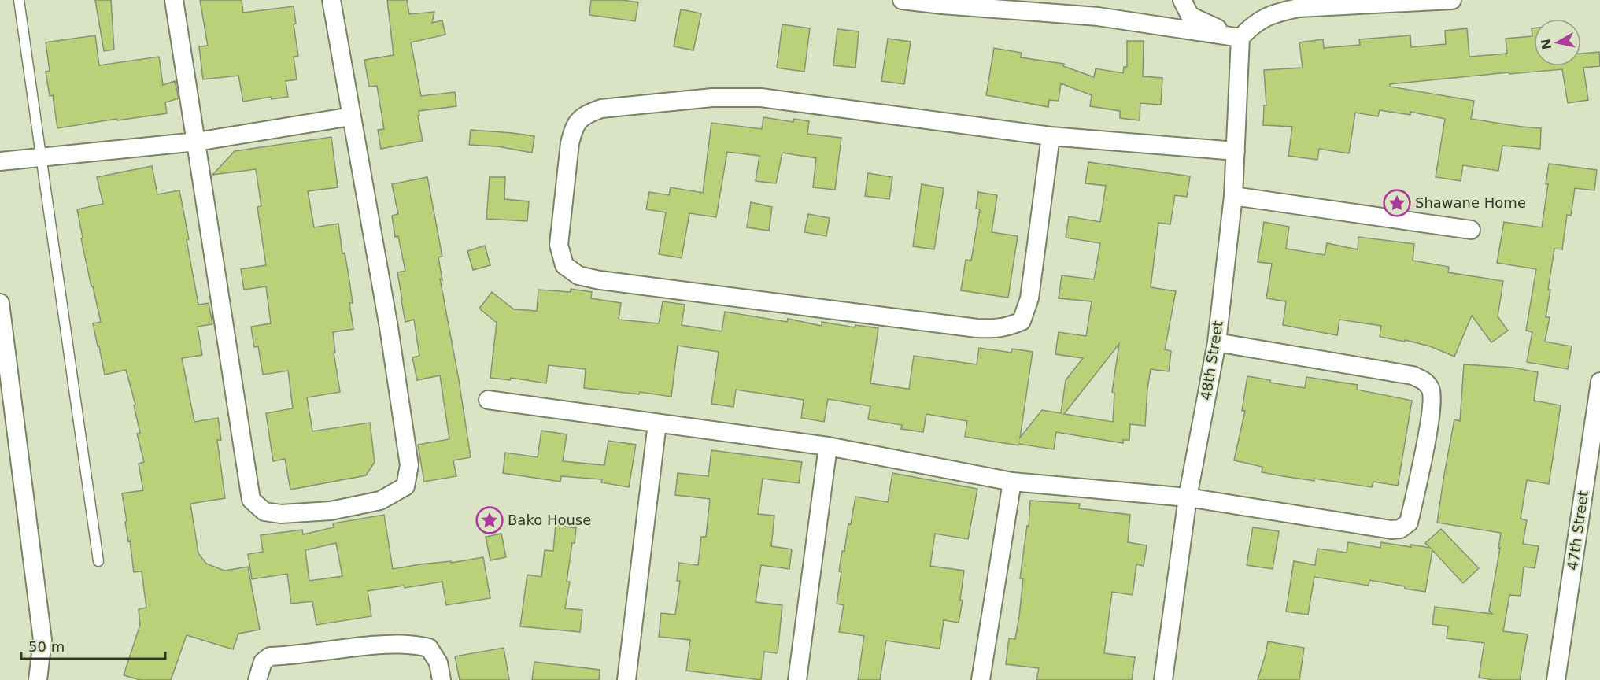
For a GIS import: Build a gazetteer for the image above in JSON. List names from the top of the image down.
{
  "streets": {
    "street": ["48th Street", "47th Street"]
  },
  "places": {
    "place": ["Shawane Home", "Bako House"]
  },
  "scale_bar": "50 m",
  "north": "left"
}
